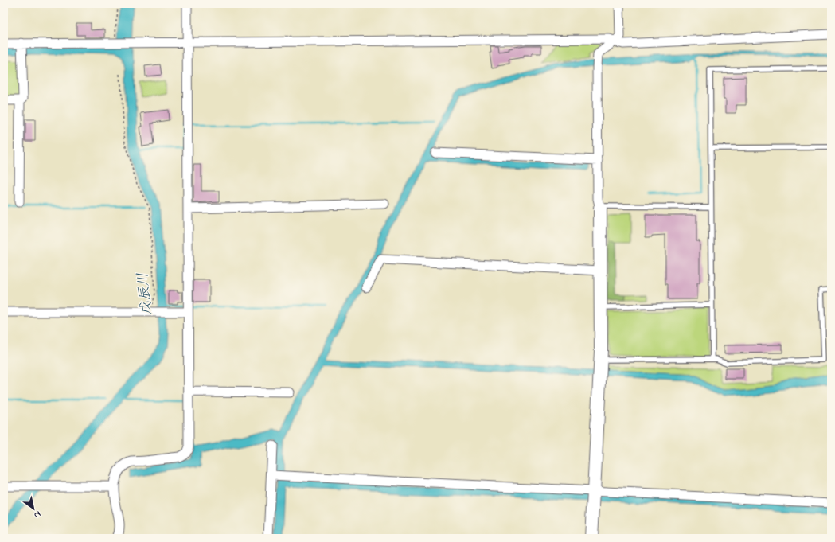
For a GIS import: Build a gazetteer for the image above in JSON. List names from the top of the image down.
{
  "water": ["戊辰川"],
  "north": "bottom right"
}
